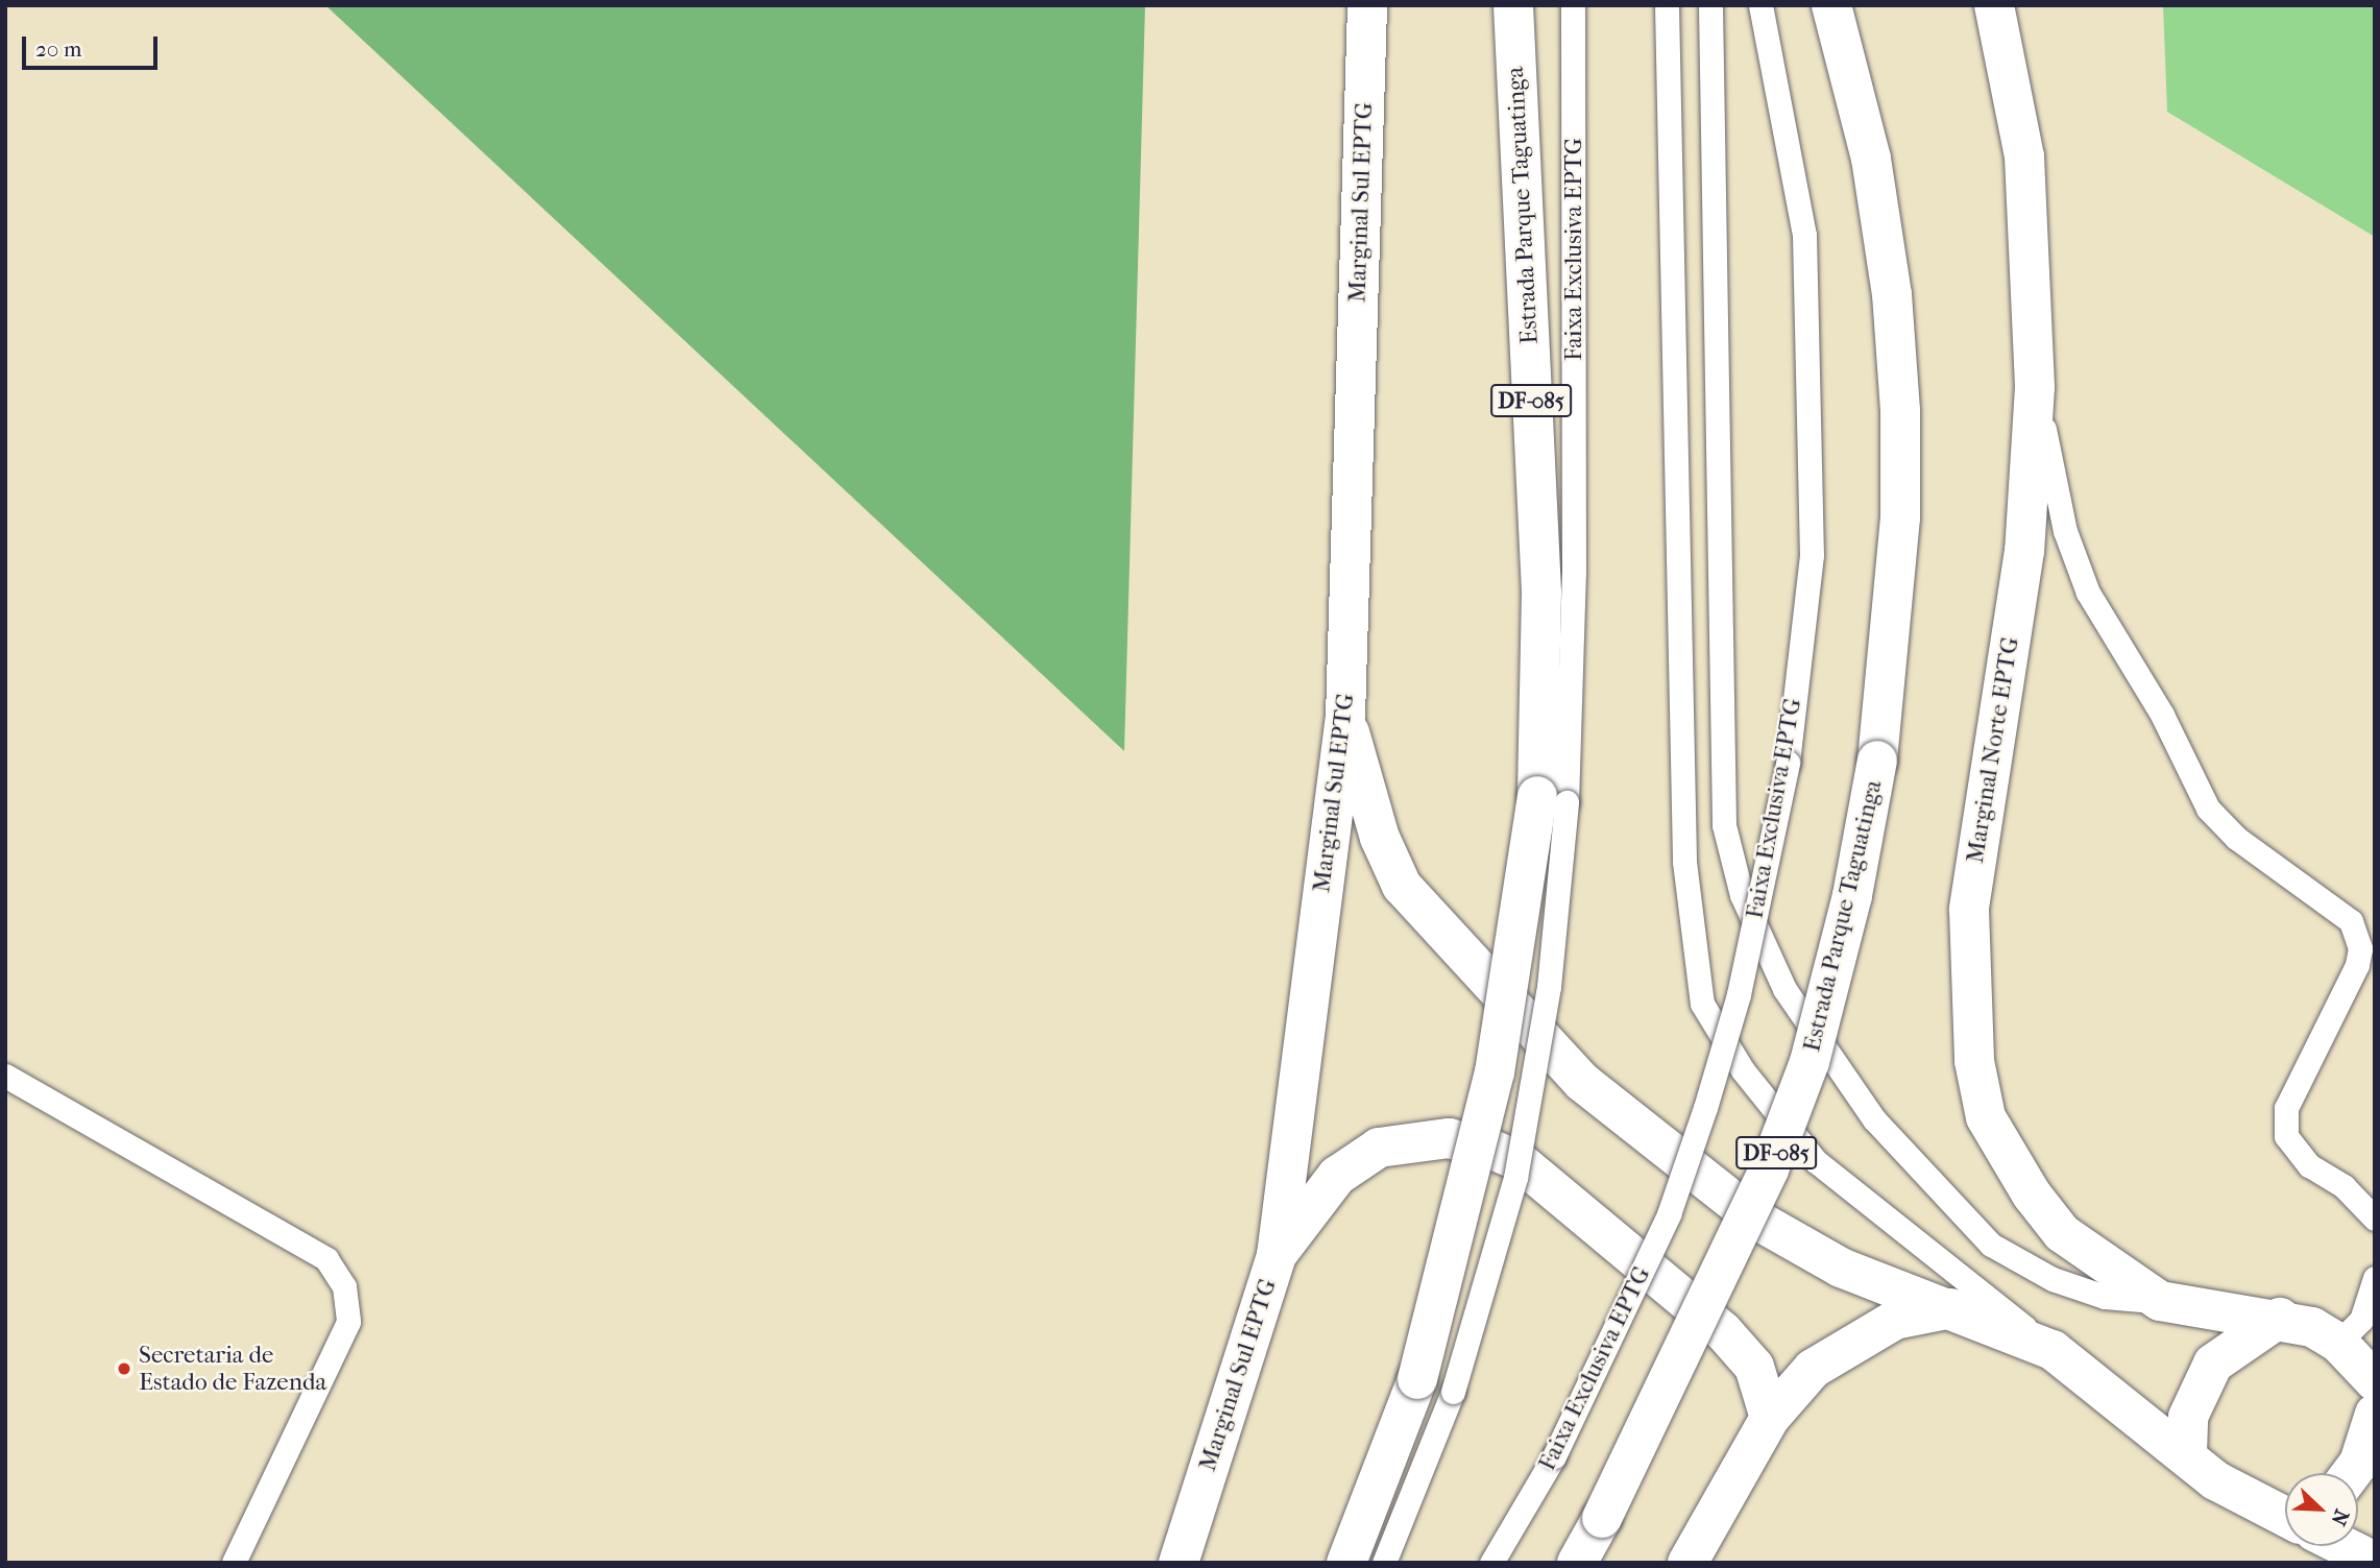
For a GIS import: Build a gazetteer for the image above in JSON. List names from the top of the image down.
{
  "streets": {
    "main road": [
      "Marginal Sul EPTG",
      "Estrada Parque Taguatinga",
      "DF-085",
      "Marginal Norte EPTG"
    ],
    "lane": ["Faixa Exclusiva EPTG"]
  },
  "crossings": [
    ["Estrada Parque Taguatinga", "Faixa Exclusiva EPTG"]
  ],
  "places": ["Secretaria de Estado de Fazenda"],
  "scale_bar": "20 m",
  "north": "bottom right"
}
